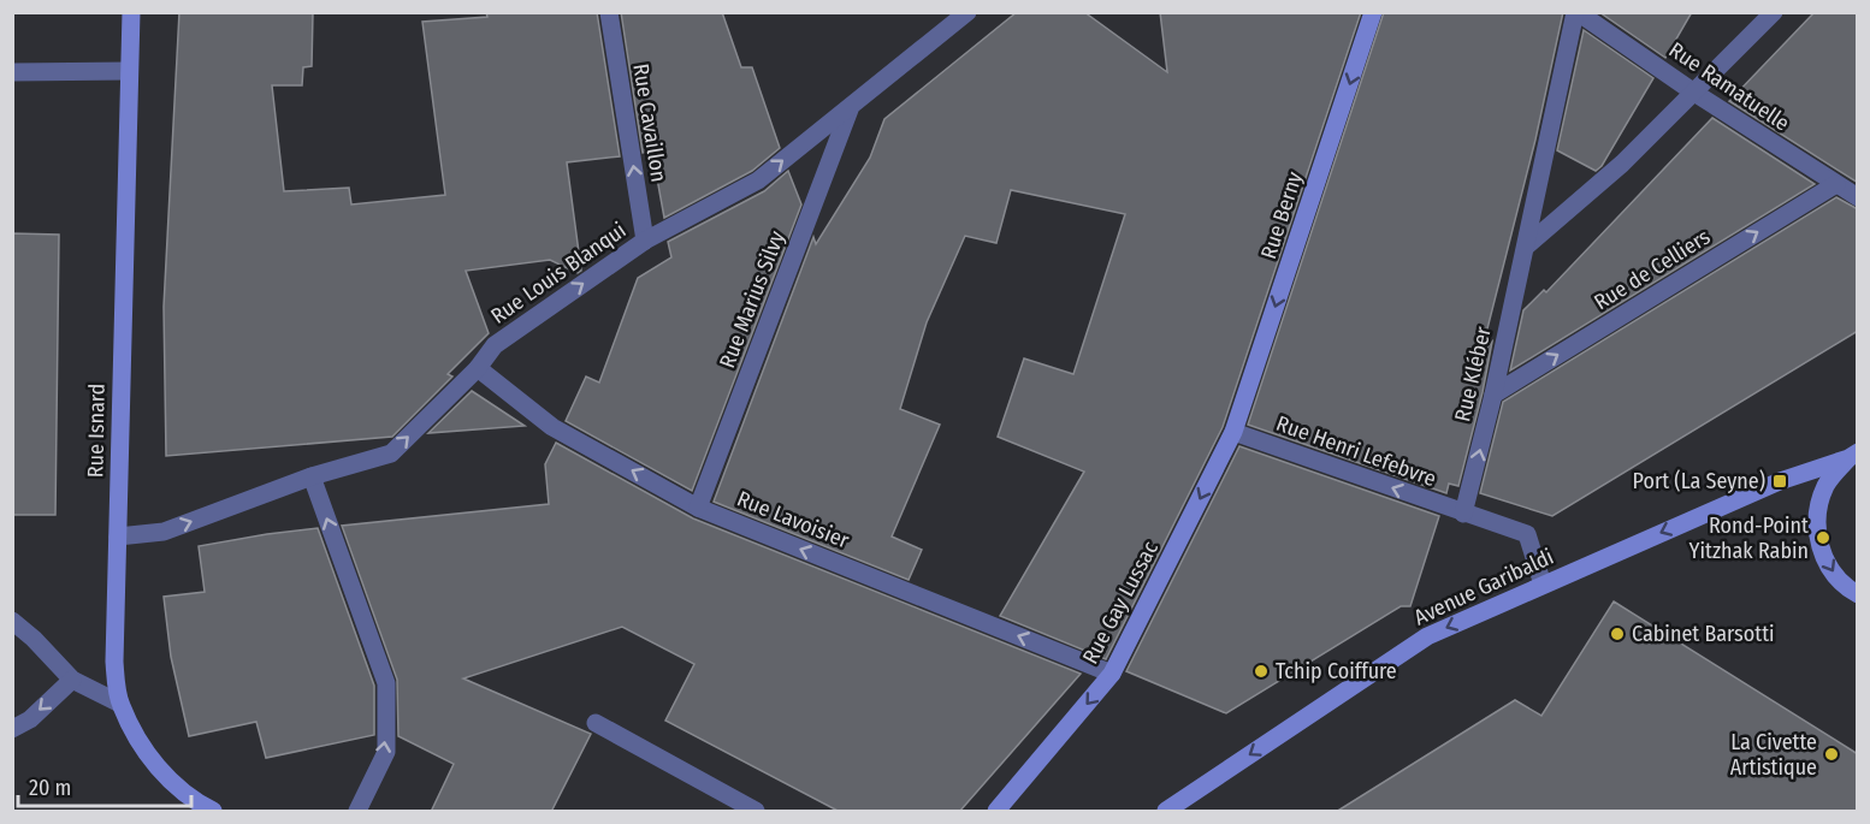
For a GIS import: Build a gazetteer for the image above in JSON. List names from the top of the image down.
{
  "streets": {
    "street": [
      "Rue Ramatuelle",
      "Rue Cavaillon",
      "Rue Berny",
      "Rue de Celliers",
      "Rue Louis Blanqui",
      "Rue Marius Silvy",
      "Rue Kléber",
      "Rue Isnard",
      "Rue Henri Lefebvre",
      "Rue Lavoisier",
      "Avenue Garibaldi",
      "Rue Gay Lussac"
    ]
  },
  "crossings": [
    ["Rue Ramatuelle", "Rue de Celliers"],
    ["Rue Ramatuelle", "Rue Kléber"],
    ["Rue Cavaillon", "Rue Louis Blanqui"],
    ["Rue Berny", "Rue Henri Lefebvre"],
    ["Rue Berny", "Rue Gay Lussac"],
    ["Rue de Celliers", "Rue Kléber"],
    ["Rue Louis Blanqui", "Rue Marius Silvy"],
    ["Rue Louis Blanqui", "Rue Isnard"],
    ["Rue Louis Blanqui", "Rue Lavoisier"],
    ["Rue Marius Silvy", "Rue Lavoisier"],
    ["Rue Kléber", "Rue Henri Lefebvre"],
    ["Rue Henri Lefebvre", "Avenue Garibaldi"],
    ["Rue Henri Lefebvre", "Rue Gay Lussac"],
    ["Rue Lavoisier", "Rue Gay Lussac"]
  ],
  "one_way": [
    "Rue Cavaillon",
    "Rue Berny",
    "Rue Louis Blanqui",
    "Rue Henri Lefebvre",
    "Rue Lavoisier",
    "Avenue Garibaldi",
    "Rue Gay Lussac"
  ],
  "places": {
    "transit": ["Port (La Seyne)"],
    "other": [
      "Rond-Point Yitzhak Rabin",
      "Cabinet Barsotti",
      "Tchip Coiffure",
      "La Civette Artistique"
    ]
  },
  "scale_bar": "20 m"
}
